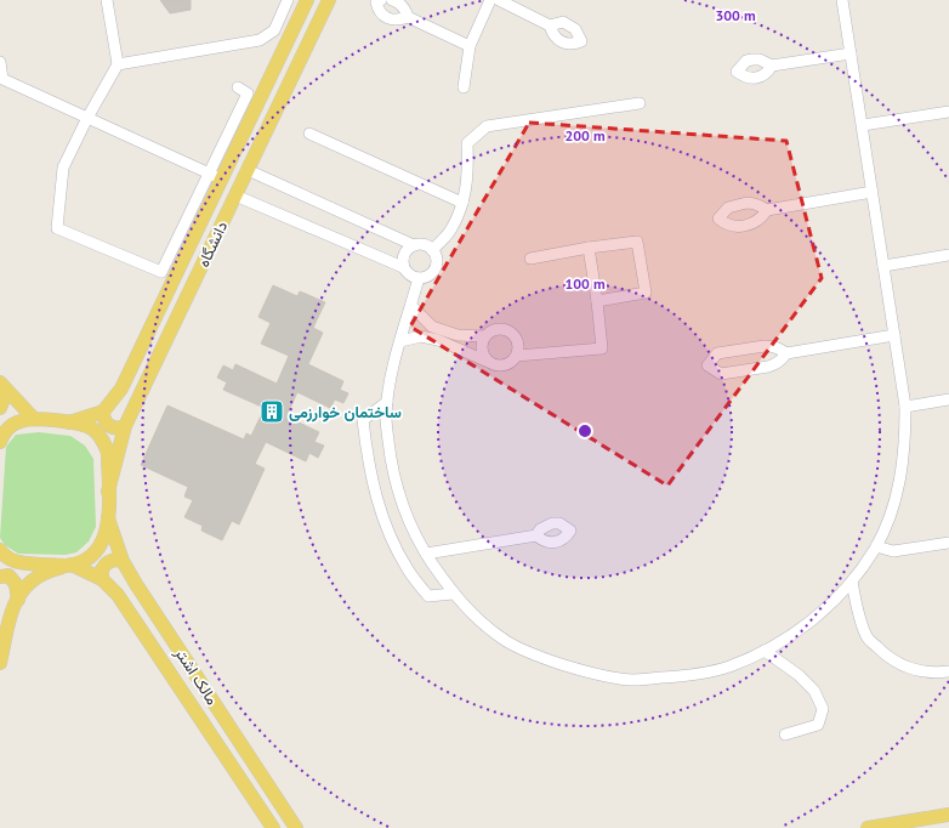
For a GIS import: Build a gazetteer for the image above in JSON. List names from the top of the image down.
{
  "streets": {
    "main road": ["دانشگاه", "مالک اشتر"]
  },
  "places": {
    "building": ["ساختمان خوارزمی"]
  },
  "rings": ["300 m", "200 m", "100 m"]
}
